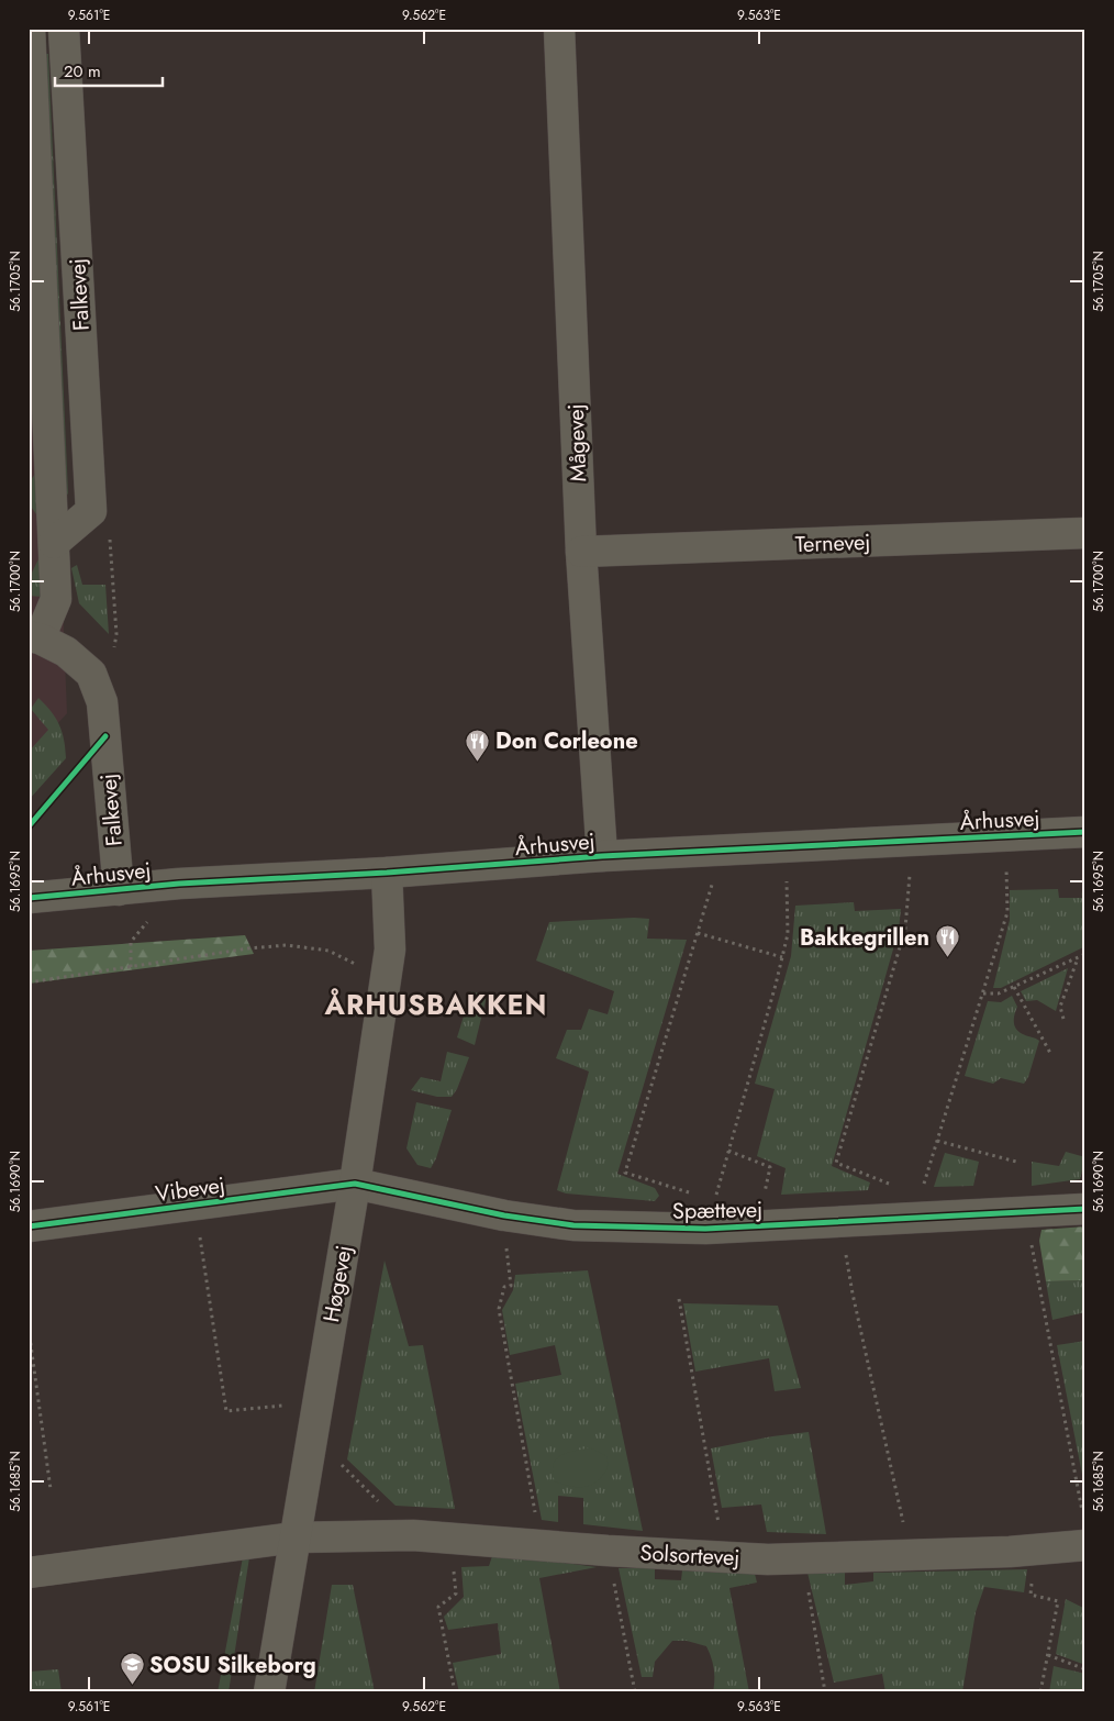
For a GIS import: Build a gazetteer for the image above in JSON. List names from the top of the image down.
{
  "streets": {
    "street": [
      "Falkevej",
      "Mågevej",
      "Ternevej",
      "Århusvej",
      "Vibevej",
      "Spættevej",
      "Høgevej",
      "Solsortevej"
    ]
  },
  "crossings": [
    ["Falkevej", "Århusvej"],
    ["Mågevej", "Ternevej"],
    ["Mågevej", "Århusvej"],
    ["Århusvej", "Høgevej"],
    ["Vibevej", "Spættevej"],
    ["Vibevej", "Høgevej"],
    ["Spættevej", "Høgevej"],
    ["Høgevej", "Solsortevej"]
  ],
  "districts": ["ÅRHUSBAKKEN"],
  "places": {
    "restaurant": ["Don Corleone", "Bakkegrillen"],
    "school or university": ["SOSU Silkeborg"]
  },
  "scale_bar": "20 m",
  "coordinates": [
    "9.561°E",
    "9.562°E",
    "9.563°E",
    "56.1705°N",
    "56.1700°N",
    "56.1695°N",
    "56.1690°N",
    "56.1685°N"
  ]
}
